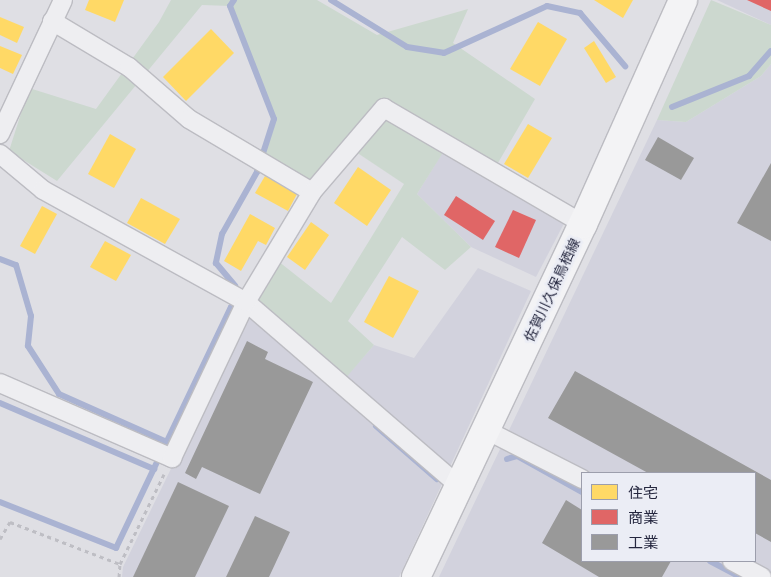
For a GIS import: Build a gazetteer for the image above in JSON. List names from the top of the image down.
{
  "streets": {
    "main road": ["佐賀川久保鳥栖線"]
  },
  "legend": ["住宅", "商業", "工業"]
}
